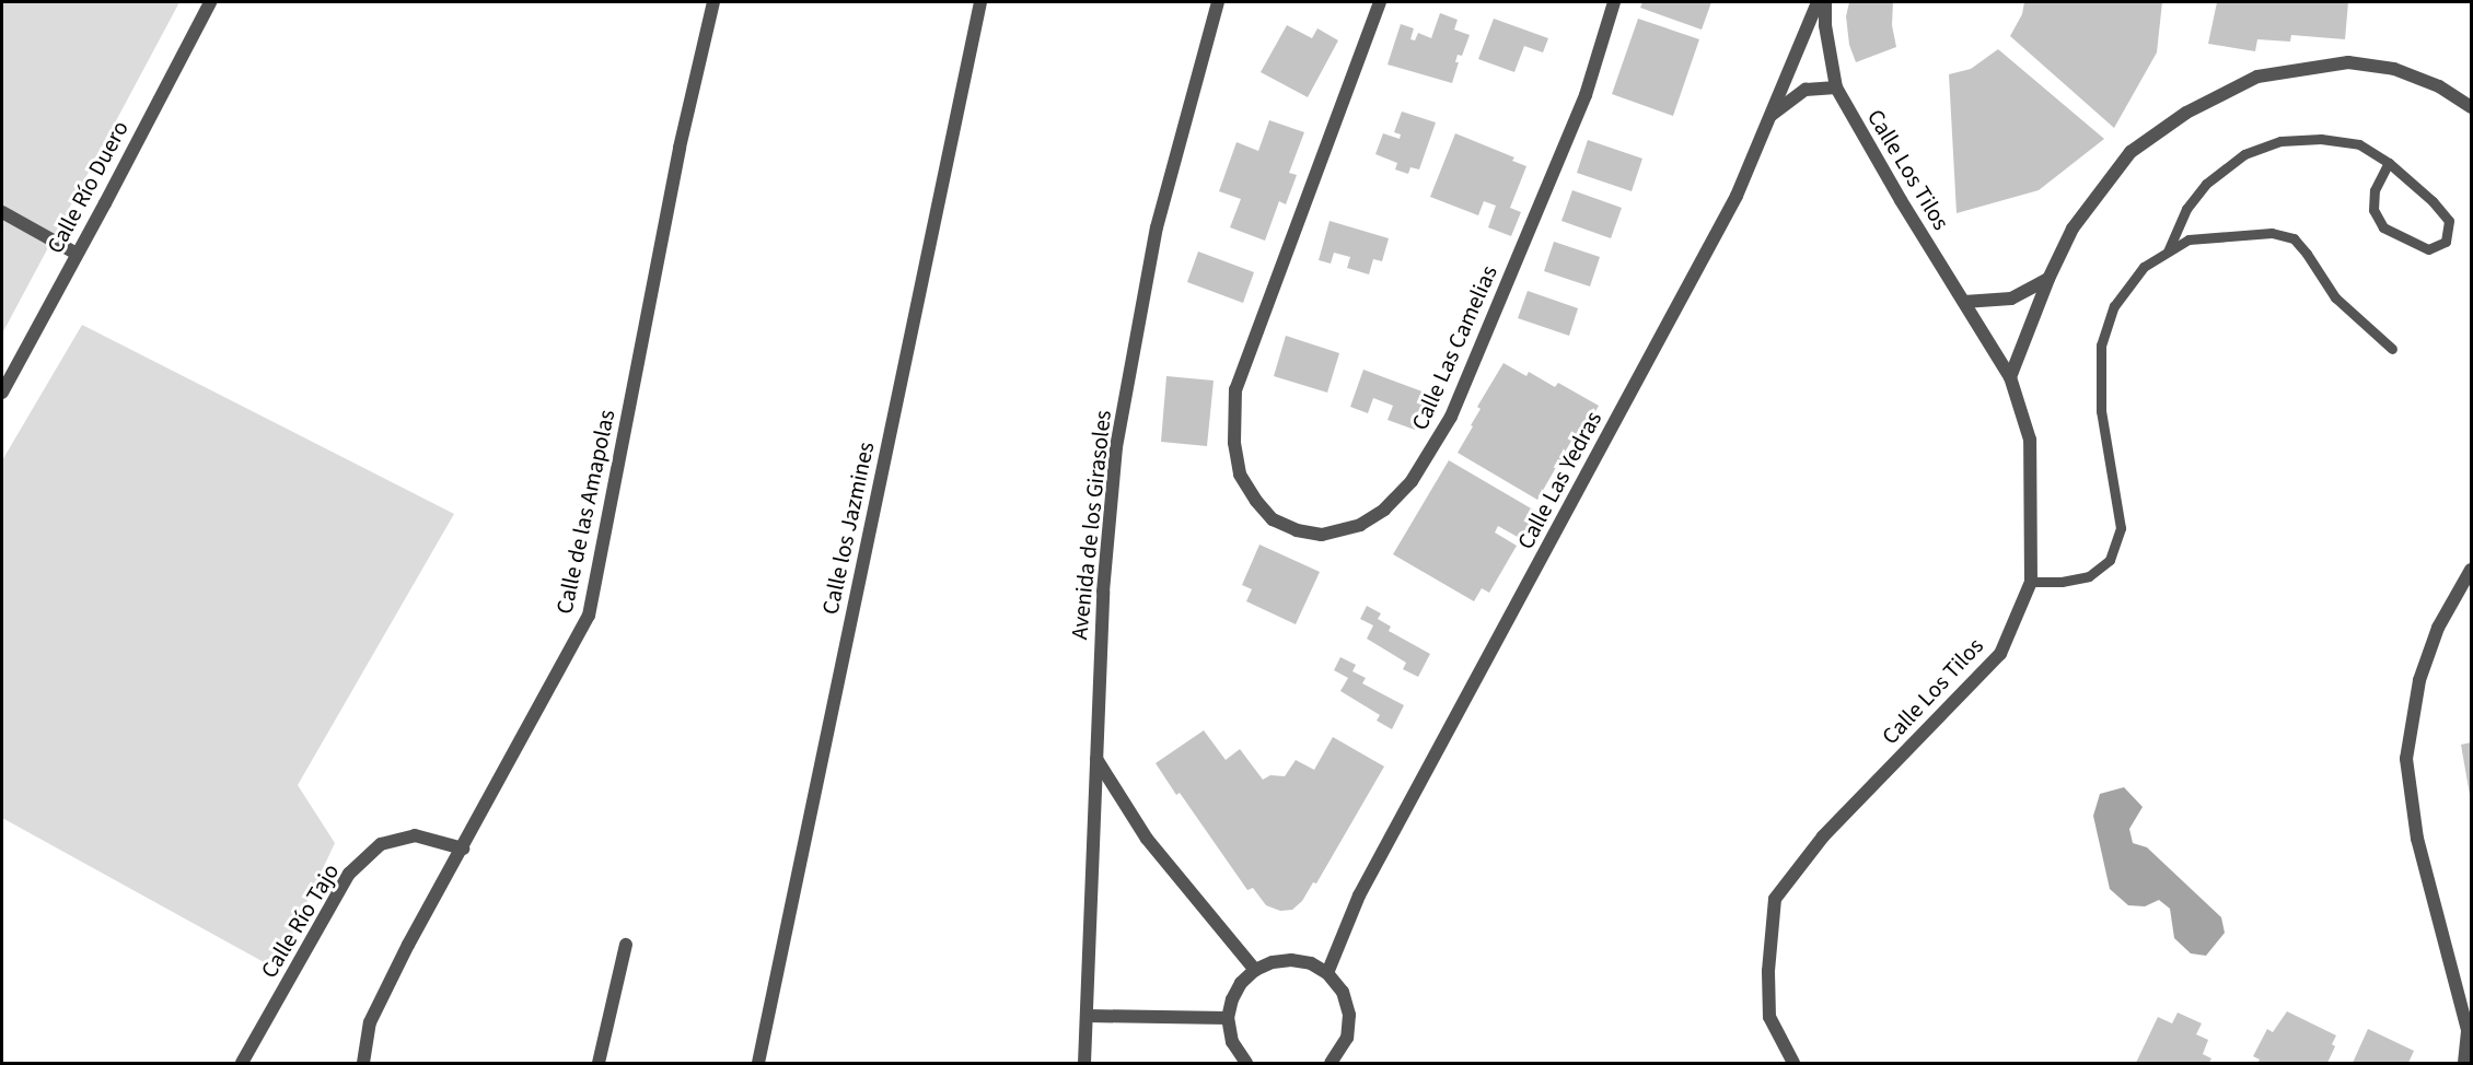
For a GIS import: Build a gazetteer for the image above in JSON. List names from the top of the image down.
{
  "streets": {
    "street": [
      "Calle Los Tilos",
      "Calle Río Duero",
      "Calle Las Camelias",
      "Calle Las Yedras",
      "Calle de las Amapolas",
      "Avenida de los Girasoles",
      "Calle los Jazmines",
      "Calle Río Tajo"
    ]
  },
  "crossings": [
    ["Calle de las Amapolas", "Calle Río Tajo"]
  ]
}
